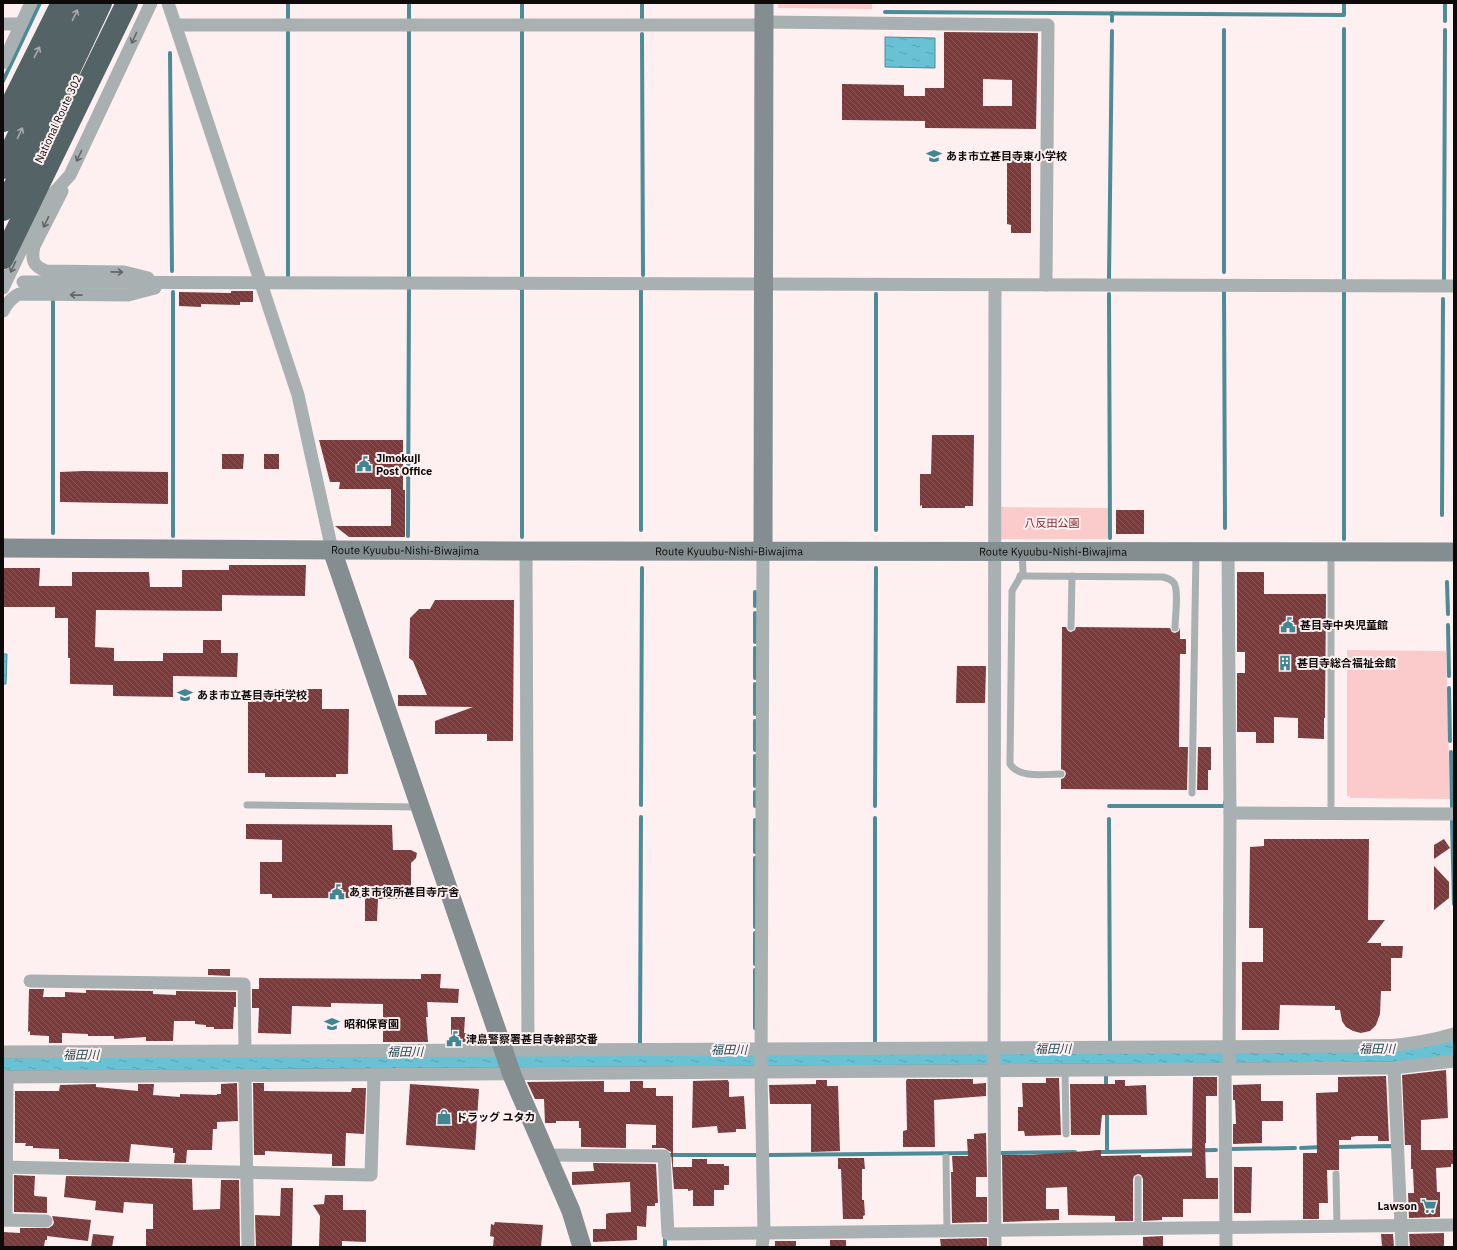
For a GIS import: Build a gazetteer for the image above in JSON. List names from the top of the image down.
{
  "streets": {
    "highway": ["National Route 302"],
    "main road": ["Route Kyuubu-Nishi-Biwajima"]
  },
  "water": ["福田川"],
  "parks": ["八反田公園"],
  "places": {
    "school or university": ["あま市立甚目寺東小学校", "あま市立甚目寺中学校", "昭和保育園"],
    "public building": [
      "Jimokuji Post Office",
      "甚目寺中央児童館",
      "あま市役所甚目寺庁舎",
      "津島警察署甚目寺幹部交番"
    ],
    "building": ["甚目寺総合福祉会館"],
    "shop": ["ドラッグ ユタカ"],
    "supermarket": ["Lawson"]
  }
}
